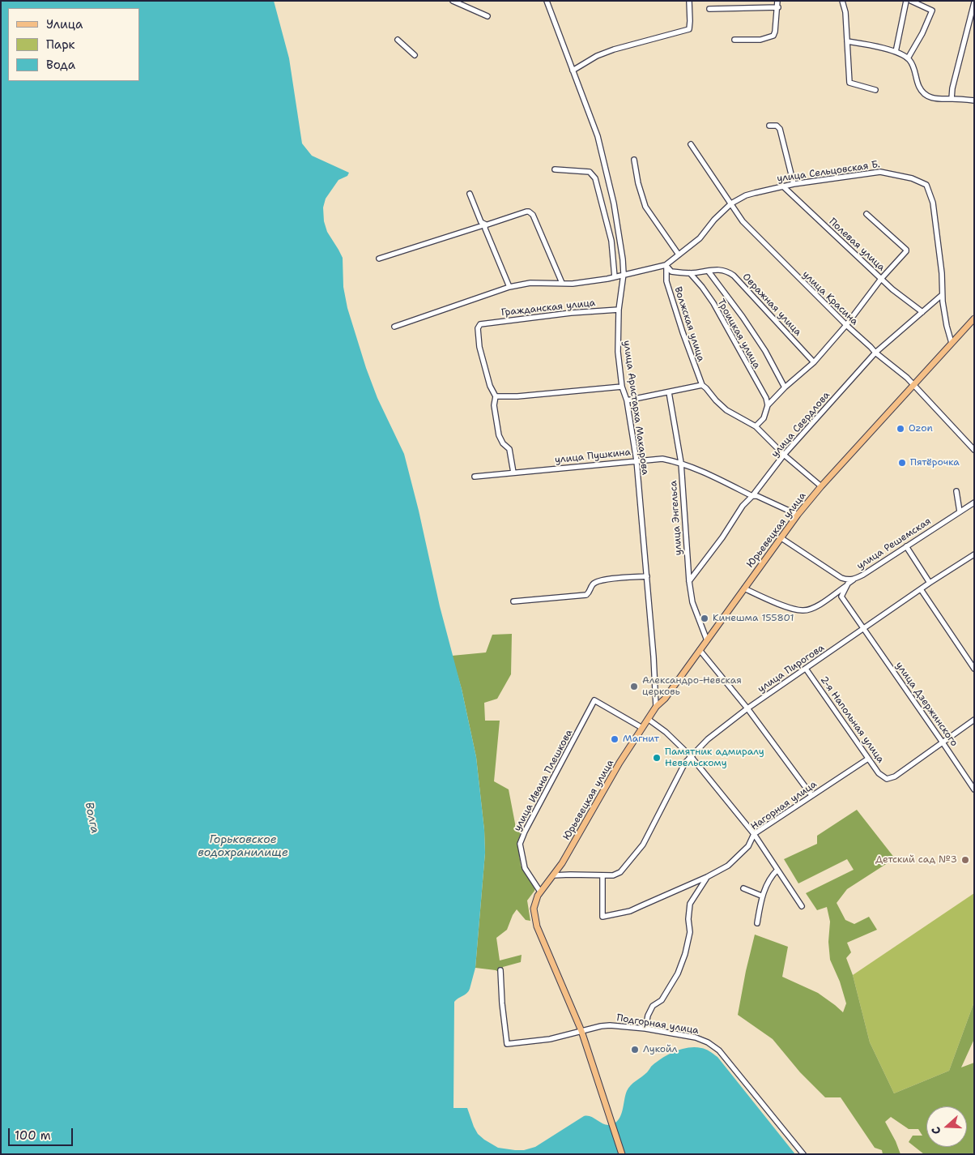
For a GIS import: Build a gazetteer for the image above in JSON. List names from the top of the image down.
{
  "streets": {
    "main road": ["Юрьевецкая улица"],
    "street": [
      "улица Сельцовская Б.",
      "Полевая улица",
      "улица Красина",
      "Овражная улица",
      "Гражданская улица",
      "Волжская улица",
      "Троицкая улица",
      "улица Аристарха Макарова",
      "улица Свердлова",
      "улица Пушкина",
      "улица Энгельса",
      "улица Решемская",
      "улица Пирогова",
      "улица Дзержинского",
      "2-я Напольная улица",
      "улица Ивана Плешкова",
      "Нагорная улица",
      "Подгорная улица"
    ]
  },
  "crossings": [
    ["улица Сельцовская Б.", "Полевая улица"],
    ["улица Сельцовская Б.", "улица Красина"],
    ["улица Сельцовская Б.", "Овражная улица"],
    ["улица Сельцовская Б.", "Волжская улица"],
    ["улица Сельцовская Б.", "улица Аристарха Макарова"],
    ["улица Сельцовская Б.", "улица Свердлова"],
    ["улица Сельцовская Б.", "Юрьевецкая улица"],
    ["Полевая улица", "улица Свердлова"],
    ["улица Красина", "улица Свердлова"],
    ["улица Красина", "Юрьевецкая улица"],
    ["Овражная улица", "Волжская улица"],
    ["Овражная улица", "Троицкая улица"],
    ["Гражданская улица", "улица Аристарха Макарова"],
    ["улица Аристарха Макарова", "улица Пушкина"],
    ["улица Аристарха Макарова", "Юрьевецкая улица"],
    ["улица Свердлова", "улица Пушкина"],
    ["улица Свердлова", "улица Энгельса"],
    ["улица Пушкина", "улица Энгельса"],
    ["улица Пушкина", "Юрьевецкая улица"],
    ["улица Энгельса", "Юрьевецкая улица"],
    ["Юрьевецкая улица", "улица Решемская"],
    ["Юрьевецкая улица", "улица Пирогова"],
    ["Юрьевецкая улица", "улица Ивана Плешкова"],
    ["Юрьевецкая улица", "Подгорная улица"],
    ["улица Пирогова", "улица Дзержинского"],
    ["улица Пирогова", "2-я Напольная улица"],
    ["улица Пирогова", "Нагорная улица"],
    ["улица Дзержинского", "2-я Напольная улица"],
    ["2-я Напольная улица", "Нагорная улица"]
  ],
  "water": ["Волга", "Горьковское водохранилище"],
  "places": [
    "Ozon",
    "Пятёрочка",
    "Кинешма 155801",
    "Александро-Невская церковь",
    "Магнит",
    "Памятник адмиралу Невельскому",
    "Детский сад №3",
    "Лукойл"
  ],
  "legend": ["Улица", "Парк", "Вода"],
  "scale_bar": "100 m",
  "north": "left"
}
